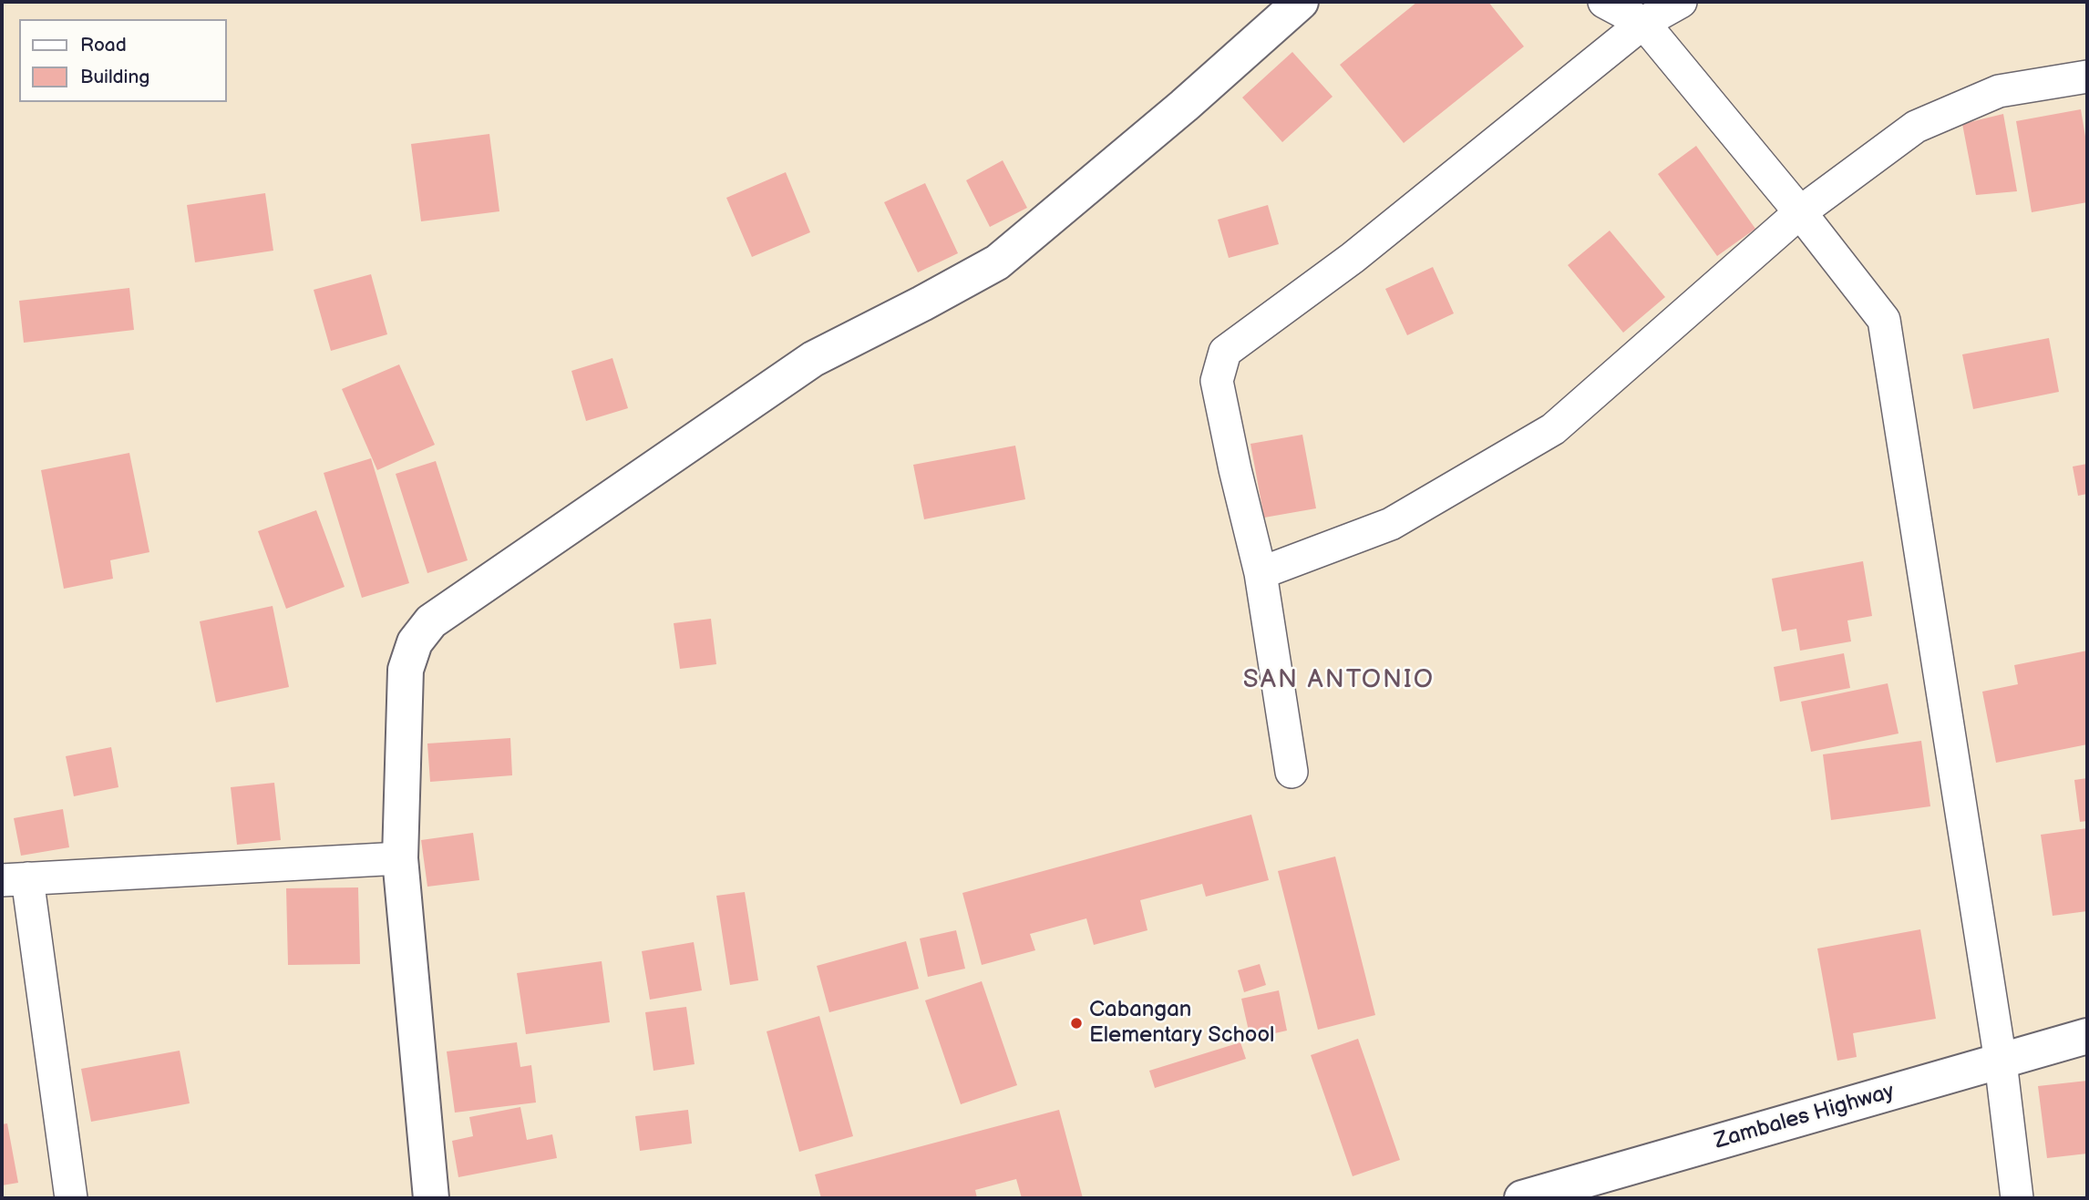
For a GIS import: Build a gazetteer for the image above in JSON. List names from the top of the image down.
{
  "streets": {
    "street": ["Zambales Highway"]
  },
  "districts": ["SAN ANTONIO"],
  "places": ["Cabangan Elementary School"],
  "legend": ["Road", "Building"]
}
